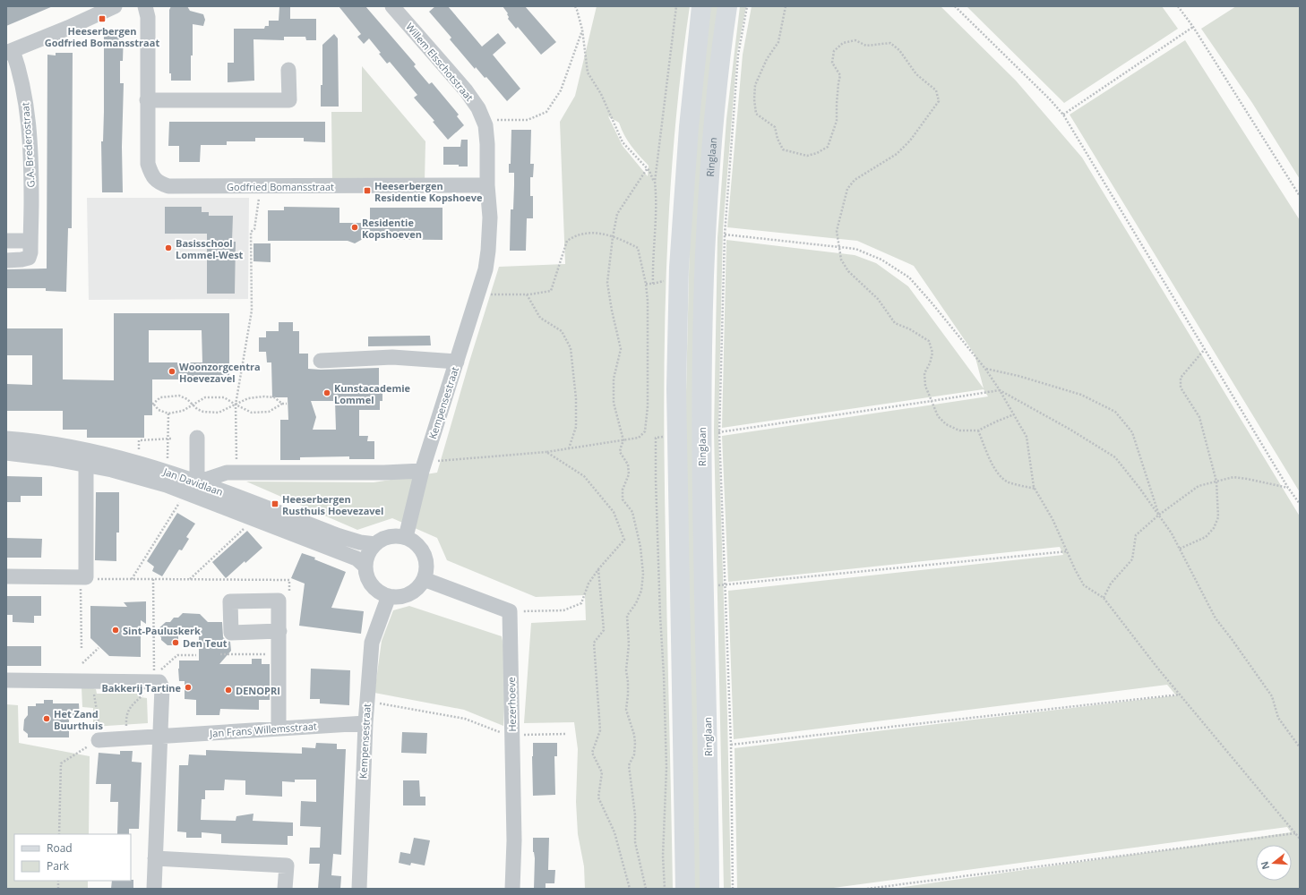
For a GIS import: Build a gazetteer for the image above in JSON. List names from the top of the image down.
{
  "streets": {
    "main road": ["Ringlaan"],
    "street": [
      "Willem Elsschotstraat",
      "G.A. Brederostraat",
      "Godfried Bomansstraat",
      "Kempensestraat",
      "Jan Davidlaan",
      "Hezerhoeve",
      "Jan Frans Willemsstraat"
    ]
  },
  "crossings": [
    ["Willem Elsschotstraat", "Godfried Bomansstraat"],
    ["Willem Elsschotstraat", "Kempensestraat"],
    ["Kempensestraat", "Jan Davidlaan"],
    ["Kempensestraat", "Jan Frans Willemsstraat"]
  ],
  "places": {
    "transit": ["Heeserbergen Godfried Bomansstraat", "Heeserbergen Residentie Kopshoeve", "Heeserbergen Rusthuis Hoevezavel"],
    "other": [
      "Residentie Kopshoeven",
      "Basisschool Lommel-West",
      "Woonzorgcentra Hoevezavel",
      "Kunstacademie Lommel",
      "Sint-Pauluskerk",
      "Den Teut",
      "Bakkerij Tartine",
      "DENOPRI",
      "Het Zand Buurthuis"
    ]
  },
  "legend": ["Road", "Park"],
  "north": "left"
}
